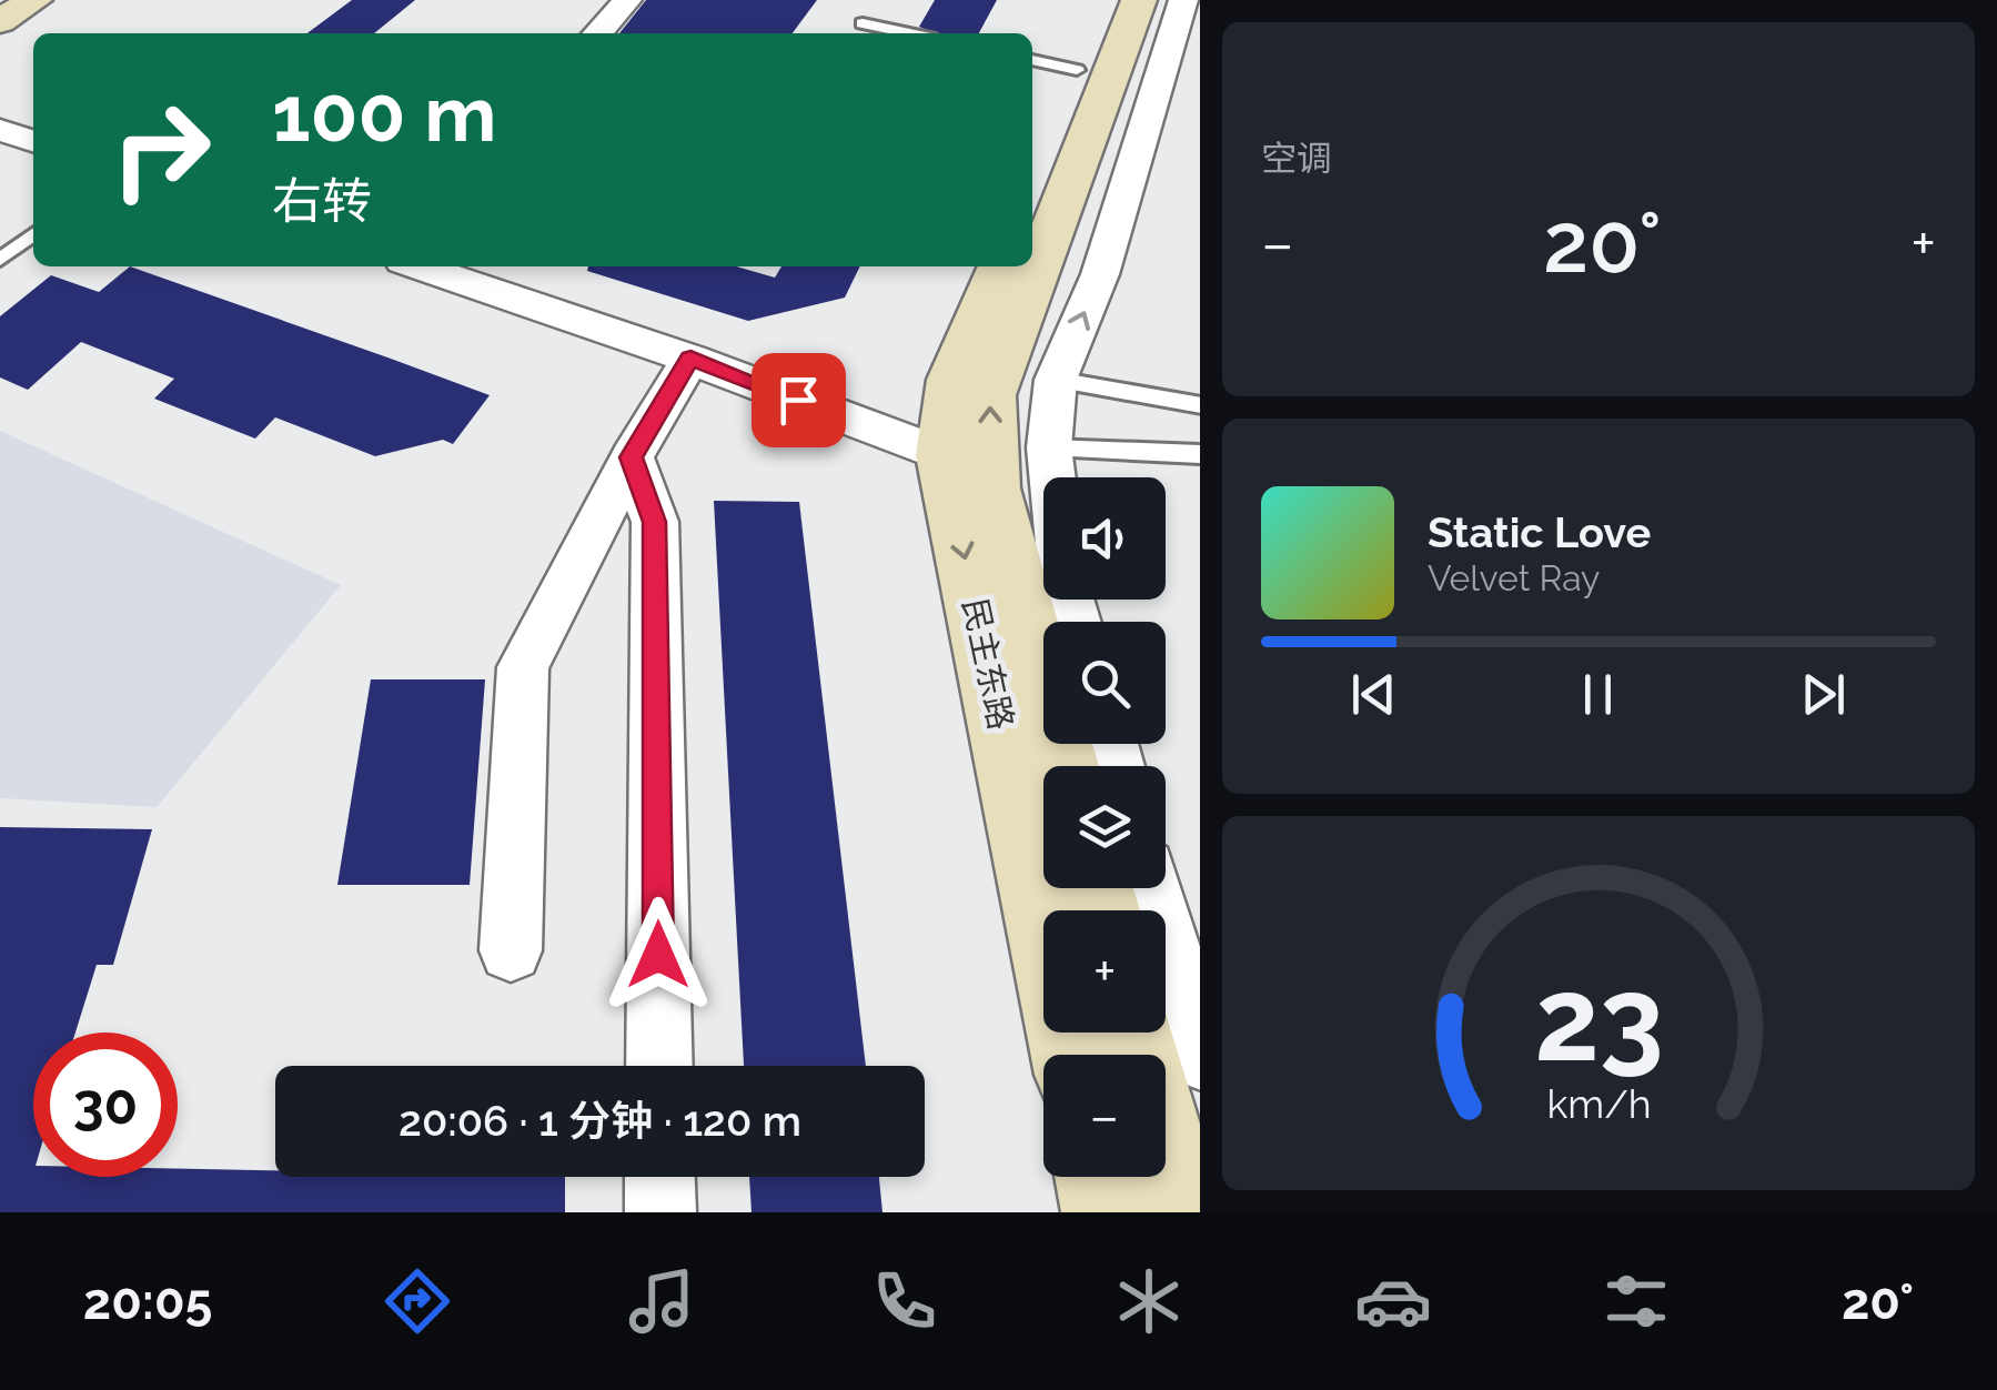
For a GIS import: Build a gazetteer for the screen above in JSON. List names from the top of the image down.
{
  "streets": {
    "main road": ["民主东路"]
  },
  "page": {
    "tile": "空调",
    "turn": ["100 m", "右转"],
    "heat": ["−", "20°", "+"],
    "map_buttons": ["+", "−"],
    "song": ["Static Love", "Velvet Ray"],
    "limit": "30",
    "trip": "20:06 · 1 分钟 · 120 m",
    "tabs": ["20:05", "20°"],
    "gauge": ["23", "km/h"]
  }
}
